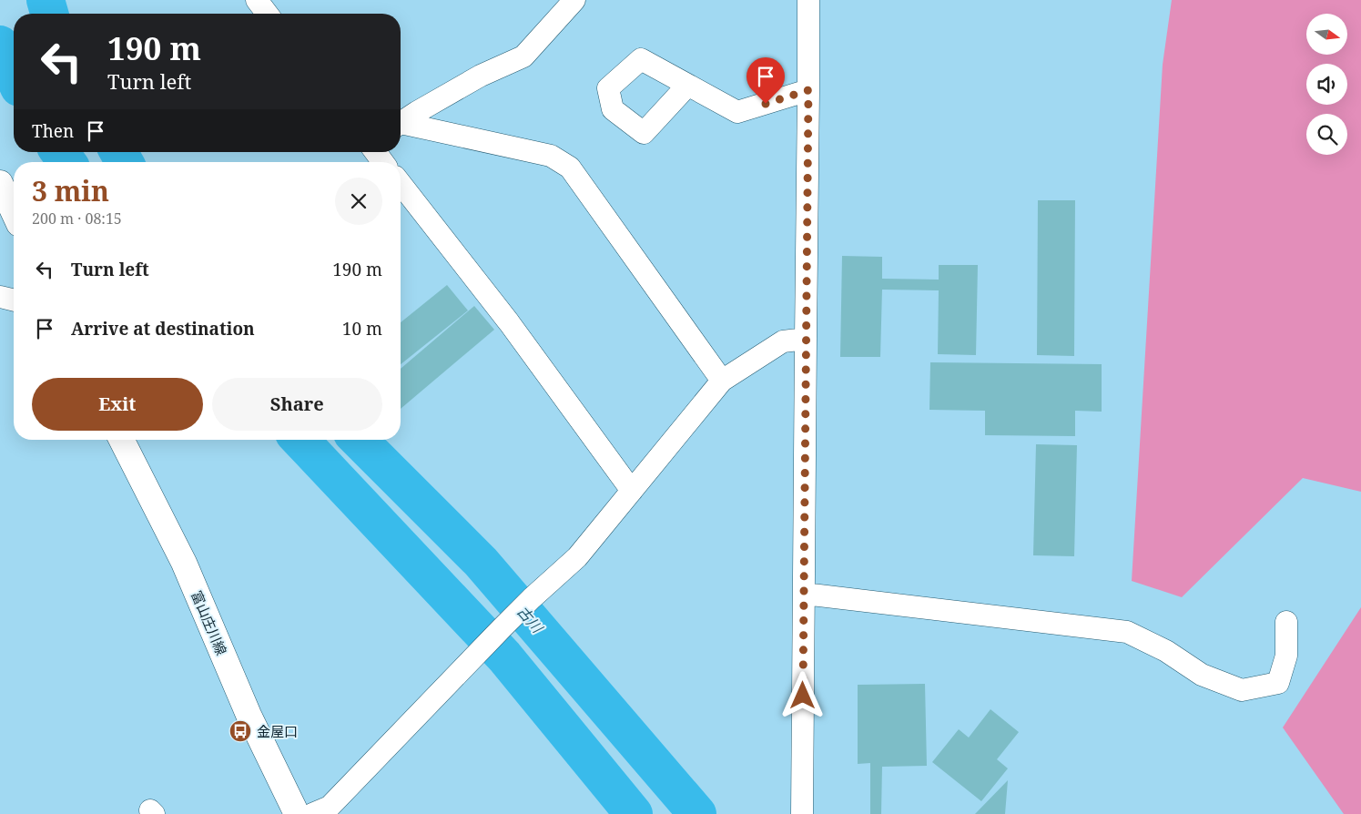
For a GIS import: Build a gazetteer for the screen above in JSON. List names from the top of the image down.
{
  "streets": {
    "main road": ["富山庄川線"]
  },
  "water": ["古川"],
  "places": {
    "bus stop": ["金屋口"]
  },
  "north": "right",
  "page": {
    "turn": ["190 m", "Turn left"],
    "then": "Then",
    "heading": ["3 min", "200 m · 08:15"],
    "list": [
      {
        "name": "Turn left",
        "value": "190 m"
      },
      {
        "name": "Arrive at destination",
        "value": "10 m"
      }
    ],
    "buttons": ["Exit", "Share"]
  }
}
